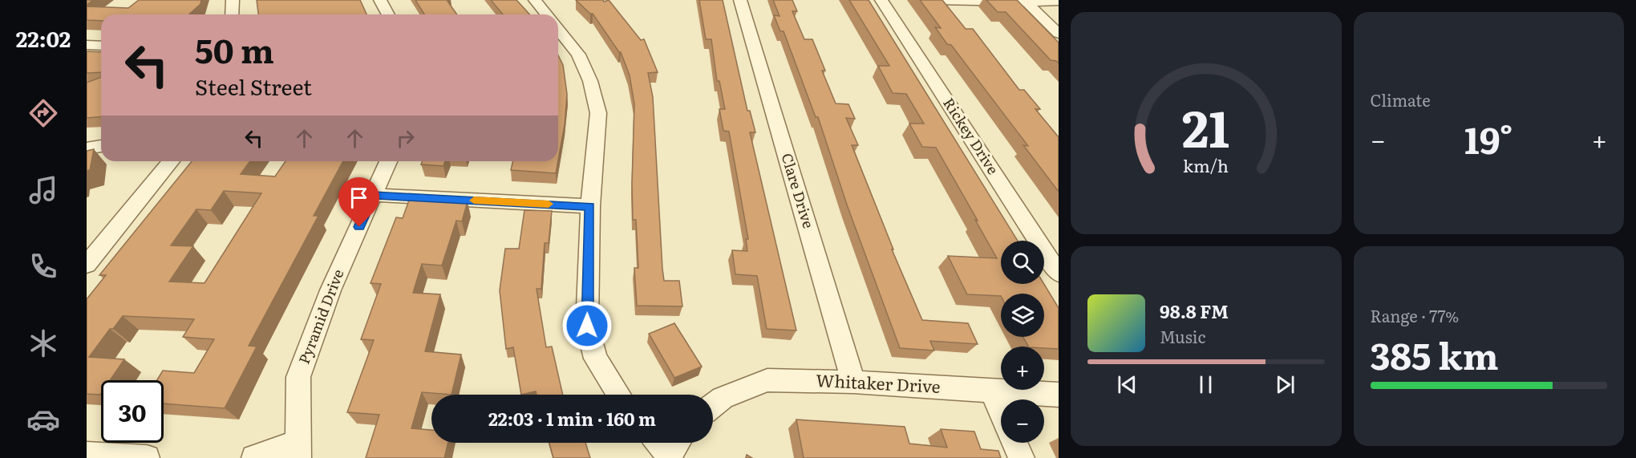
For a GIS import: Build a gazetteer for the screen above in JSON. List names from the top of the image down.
{
  "streets": {
    "street": [
      "Rickey Drive",
      "Clare Drive",
      "Pyramid Drive",
      "Whitaker Drive"
    ]
  },
  "crossings": [
    ["Clare Drive", "Whitaker Drive"]
  ],
  "page": {
    "tabs": "22:02",
    "tile": [
      "Climate",
      ["Range · 77%", "385 km"]
    ],
    "turn": ["50 m", "Steel Street"],
    "heat": ["−", "19°", "+"],
    "map_buttons": ["+", "−"],
    "song": ["98.8 FM", "Music"],
    "limit": "30",
    "trip": "22:03 · 1 min · 160 m",
    "gauge": ["21", "km/h"]
  }
}
